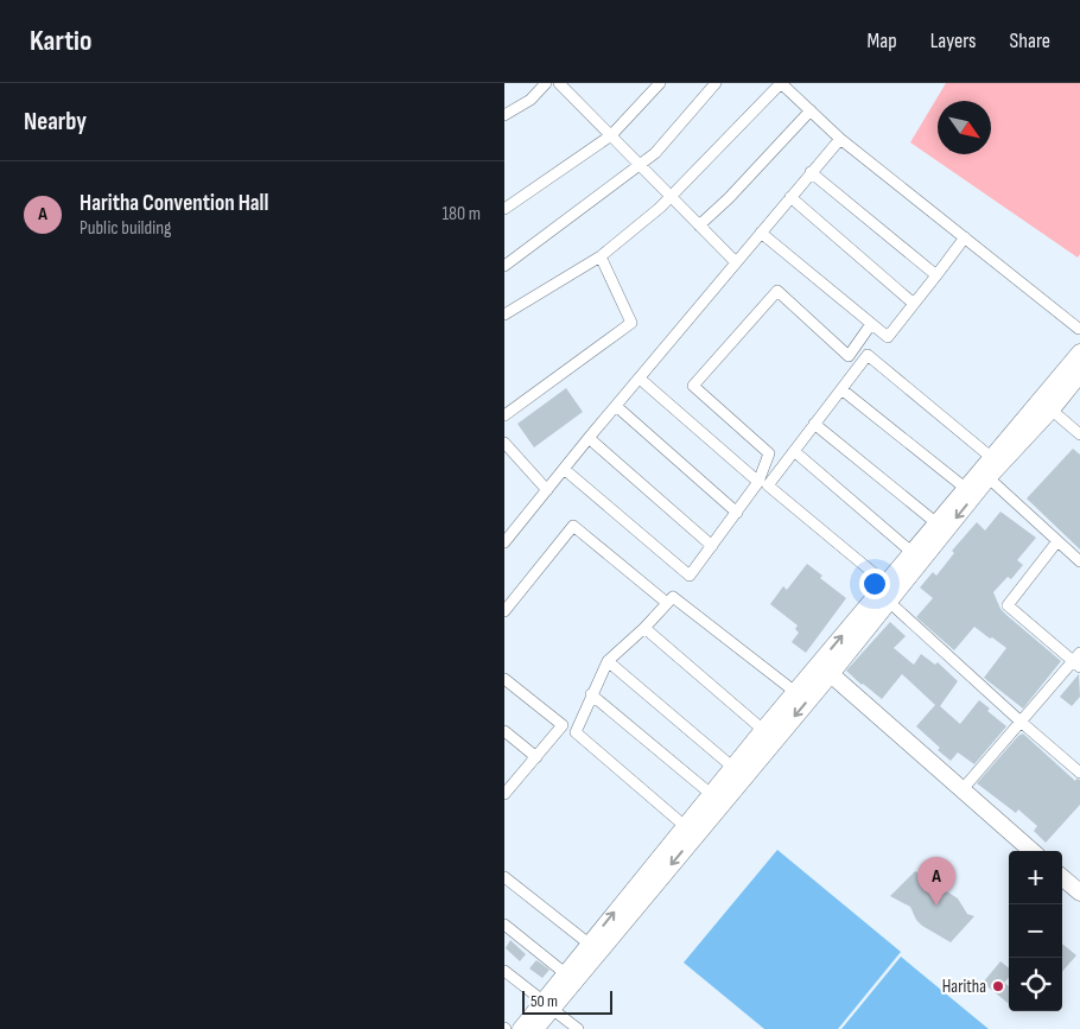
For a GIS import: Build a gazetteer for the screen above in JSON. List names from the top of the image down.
{
  "places": ["Haritha"],
  "scale_bar": "50 m",
  "north": "bottom right",
  "page": {
    "header": "Kartio",
    "nav": ["Map", "Layers", "Share"],
    "heading": "Nearby",
    "list": [
      {
        "mark": "A",
        "name": "Haritha Convention Hall",
        "note": "Public building",
        "value": "180 m"
      }
    ],
    "map_buttons": ["+", "−"],
    "pins": "A",
    "scale": "50 m"
  }
}
